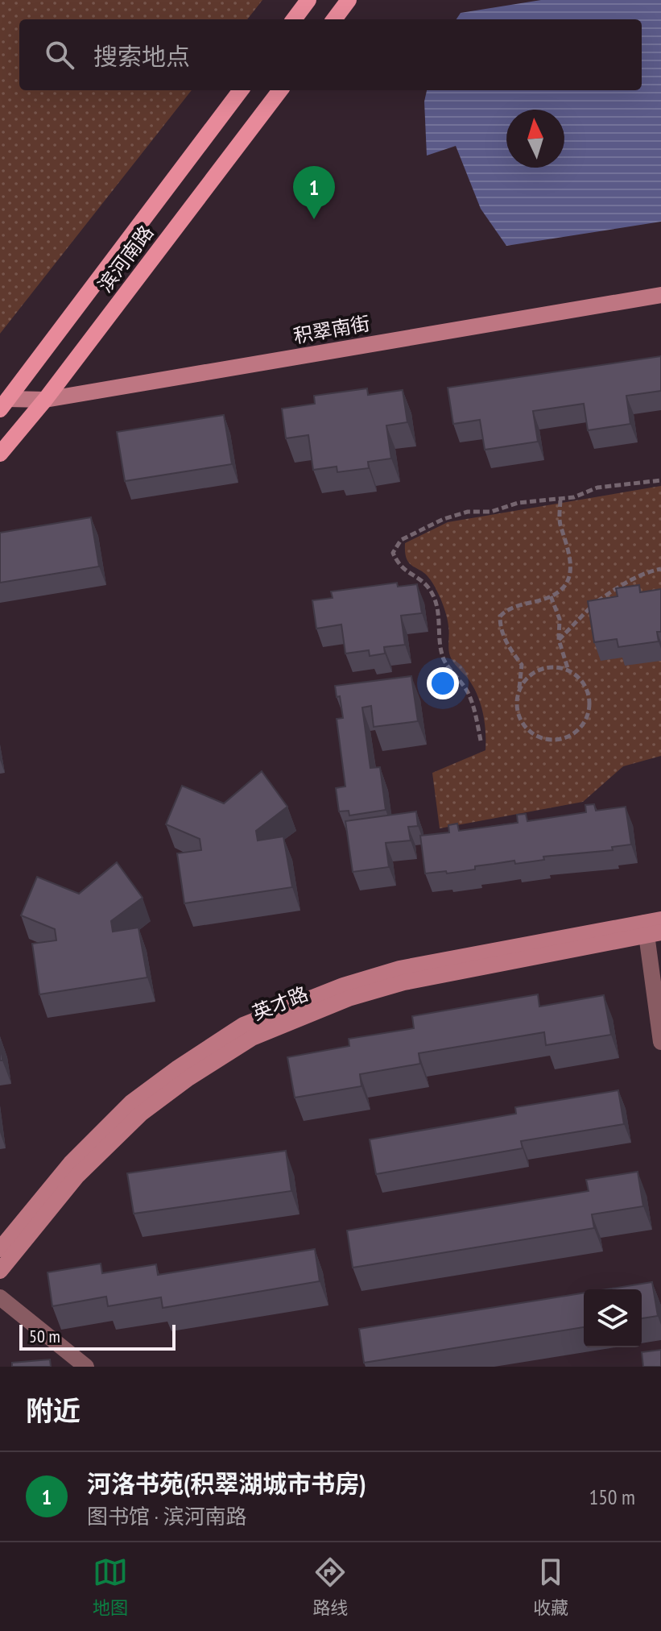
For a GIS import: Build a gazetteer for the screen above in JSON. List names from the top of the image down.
{
  "streets": {
    "main road": ["滨河南路", "积翠南街", "英才路"]
  },
  "crossings": [
    ["滨河南路", "积翠南街"]
  ],
  "scale_bar": "50 m",
  "north": "top",
  "page": {
    "search": "搜索地点",
    "pins": "1",
    "scale": "50 m",
    "heading": "附近",
    "list": [
      {
        "mark": "1",
        "name": "河洛书苑(积翠湖城市书房)",
        "note": "图书馆 · 滨河南路",
        "value": "150 m"
      }
    ],
    "nav": ["地图", "路线", "收藏"]
  }
}
